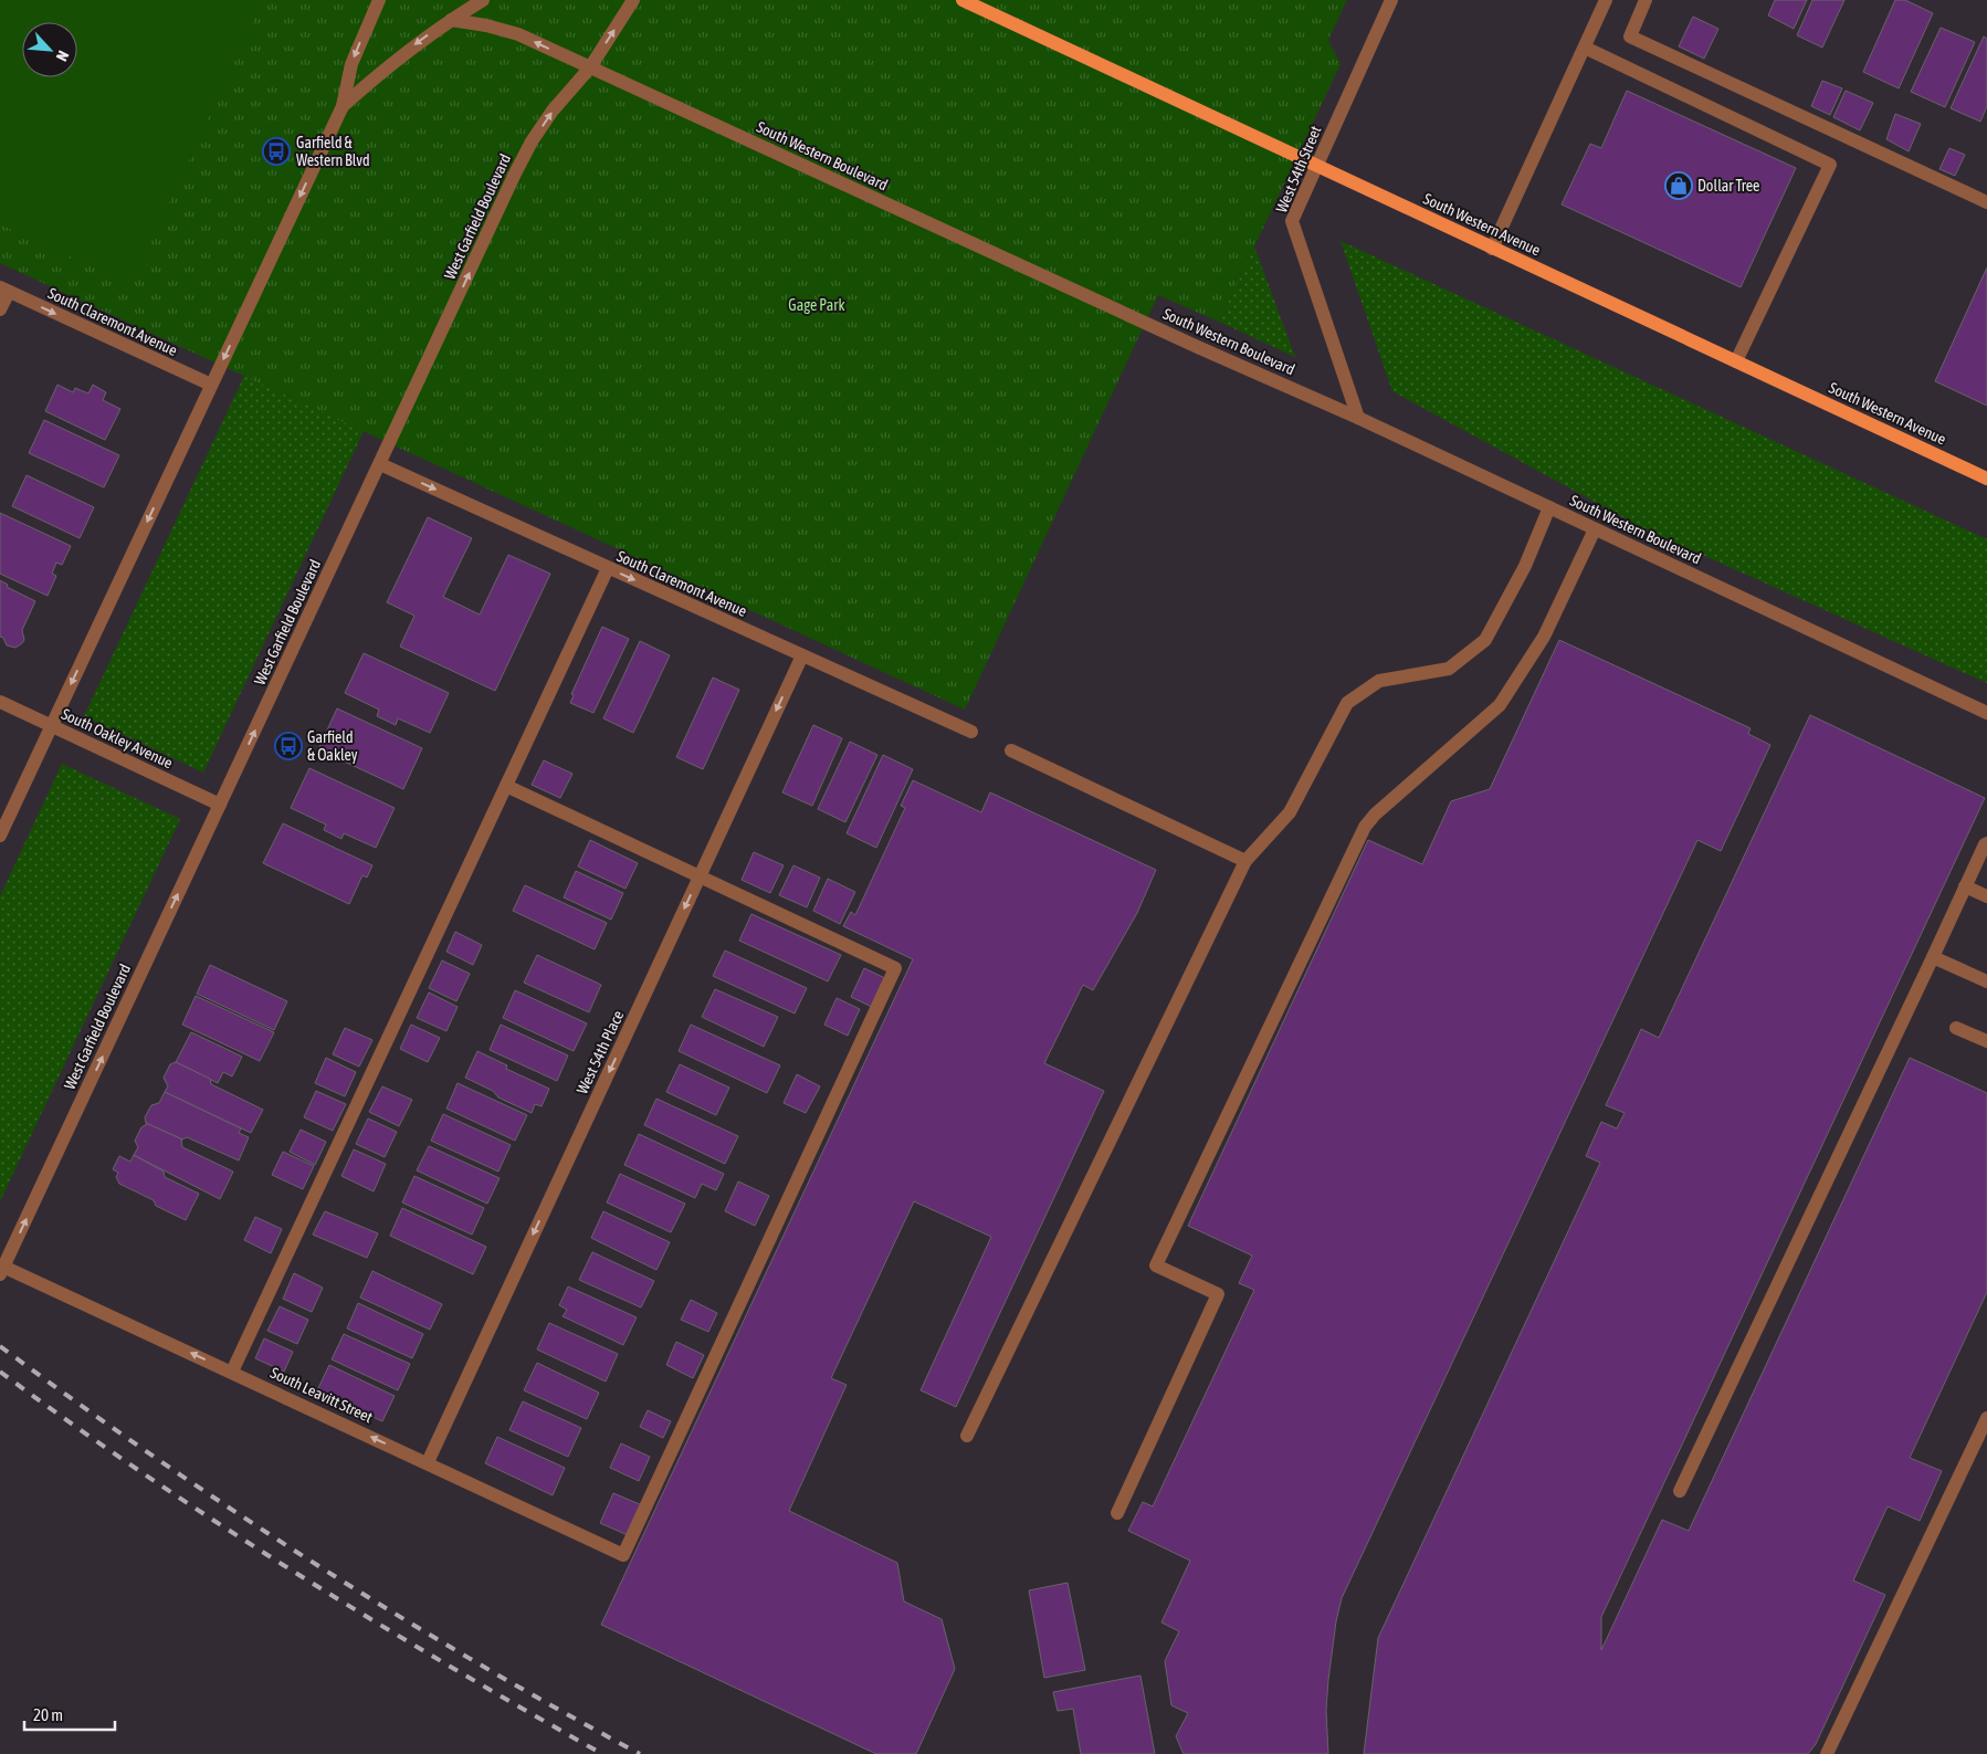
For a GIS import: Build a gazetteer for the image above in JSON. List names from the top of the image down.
{
  "streets": {
    "main road": ["South Western Avenue"],
    "street": [
      "South Western Boulevard",
      "West 54th Street",
      "West Garfield Boulevard",
      "South Claremont Avenue",
      "South Oakley Avenue",
      "West 54th Place",
      "South Leavitt Street"
    ]
  },
  "crossings": [
    ["South Western Boulevard", "West 54th Street"],
    ["South Western Boulevard", "West Garfield Boulevard"],
    ["West 54th Street", "South Western Avenue"],
    ["West Garfield Boulevard", "South Claremont Avenue"],
    ["West Garfield Boulevard", "South Oakley Avenue"],
    ["West Garfield Boulevard", "South Leavitt Street"],
    ["South Claremont Avenue", "West 54th Place"],
    ["West 54th Place", "South Leavitt Street"]
  ],
  "one_way": ["West Garfield Boulevard", "South Claremont Avenue", "West 54th Place"],
  "parks": ["Gage Park"],
  "places": {
    "bus stop": ["Garfield & Western Blvd", "Garfield & Oakley"],
    "shop": ["Dollar Tree"]
  },
  "scale_bar": "20 m",
  "north": "bottom right"
}
